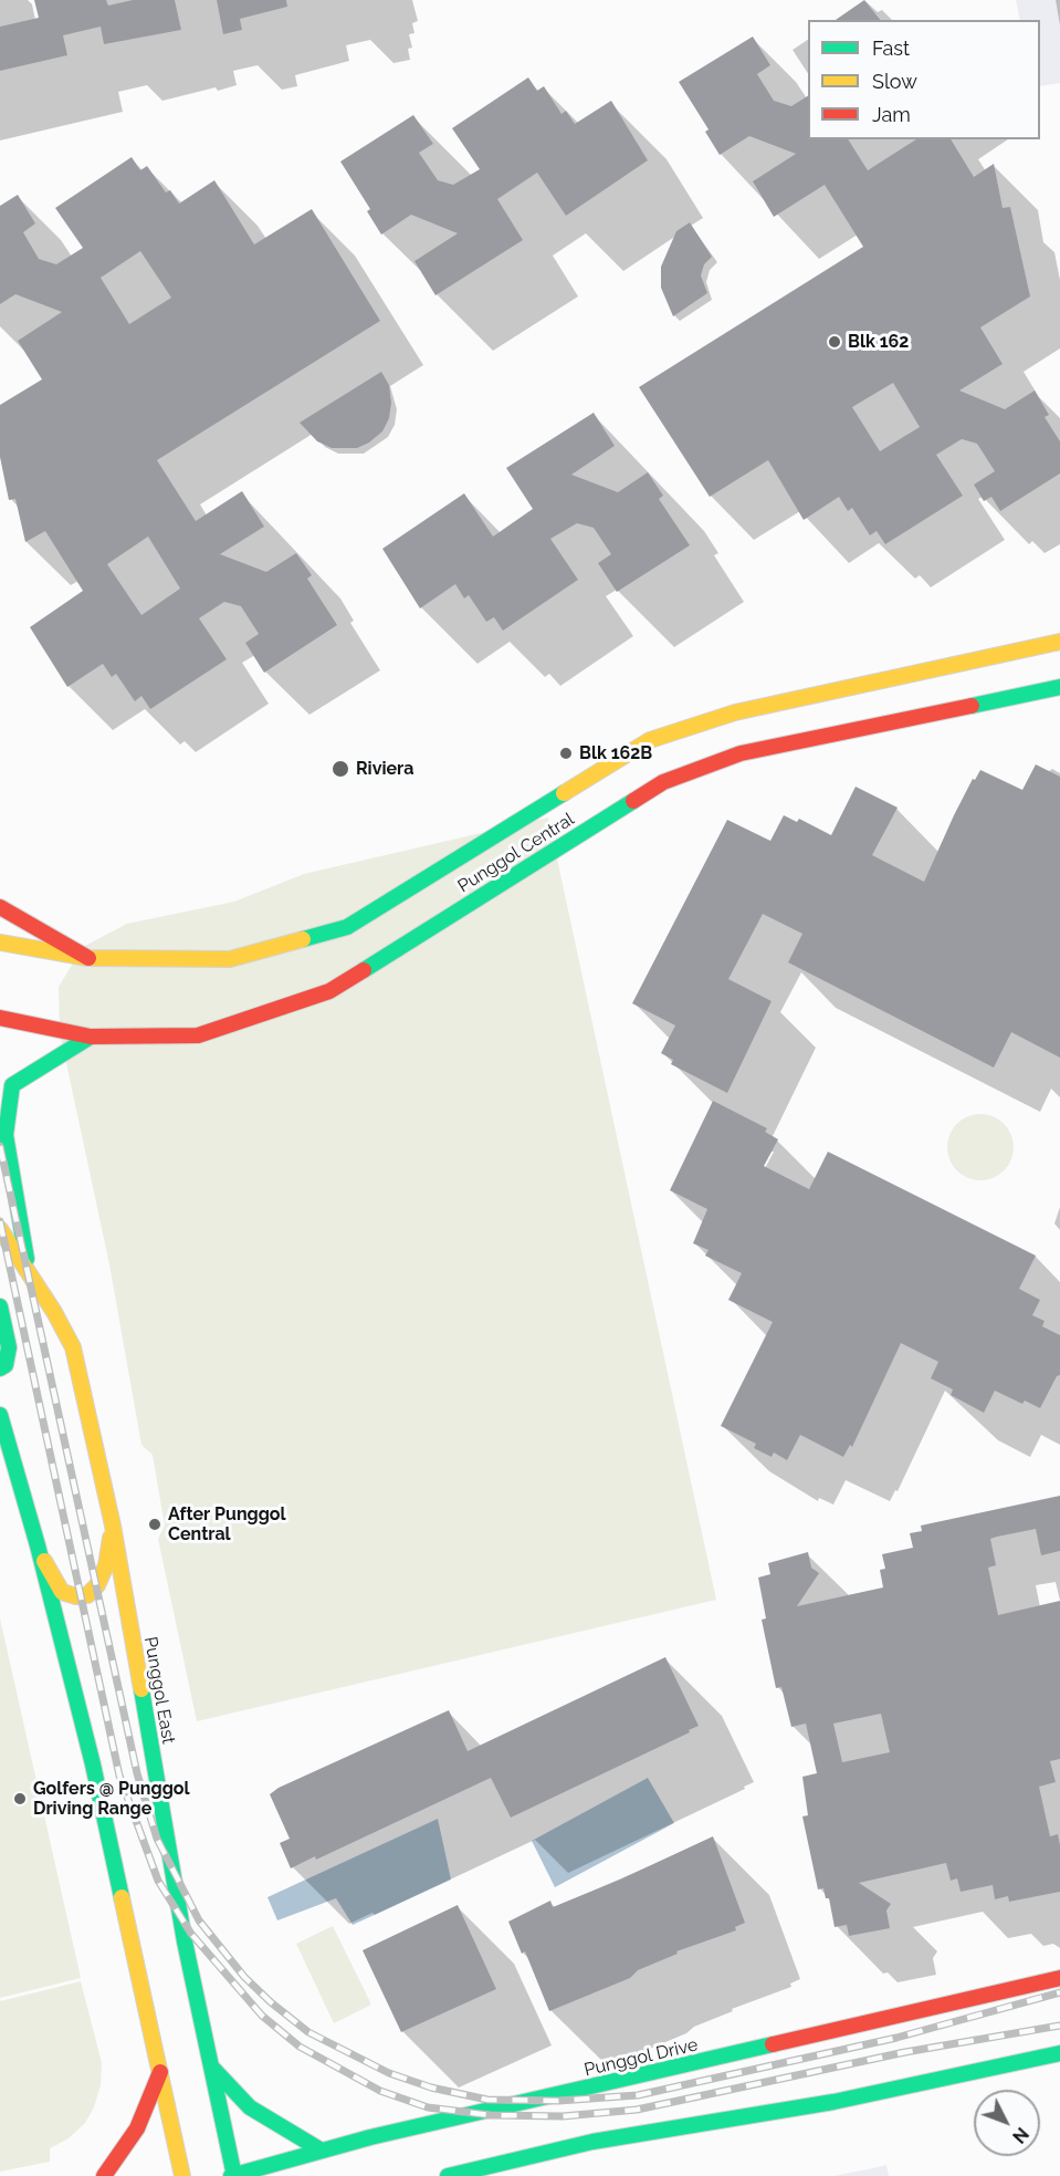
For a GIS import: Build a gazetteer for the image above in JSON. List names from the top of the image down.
{
  "streets": {
    "main road": ["Punggol Central", "Punggol East", "Punggol Drive"]
  },
  "crossings": [
    ["Punggol East", "Punggol Drive"]
  ],
  "places": [
    "Blk 162",
    "Blk 162B",
    "Riviera",
    "After Punggol Central",
    "Golfers @ Punggol Driving Range"
  ],
  "legend": ["Fast", "Slow", "Jam"],
  "north": "bottom right"
}
